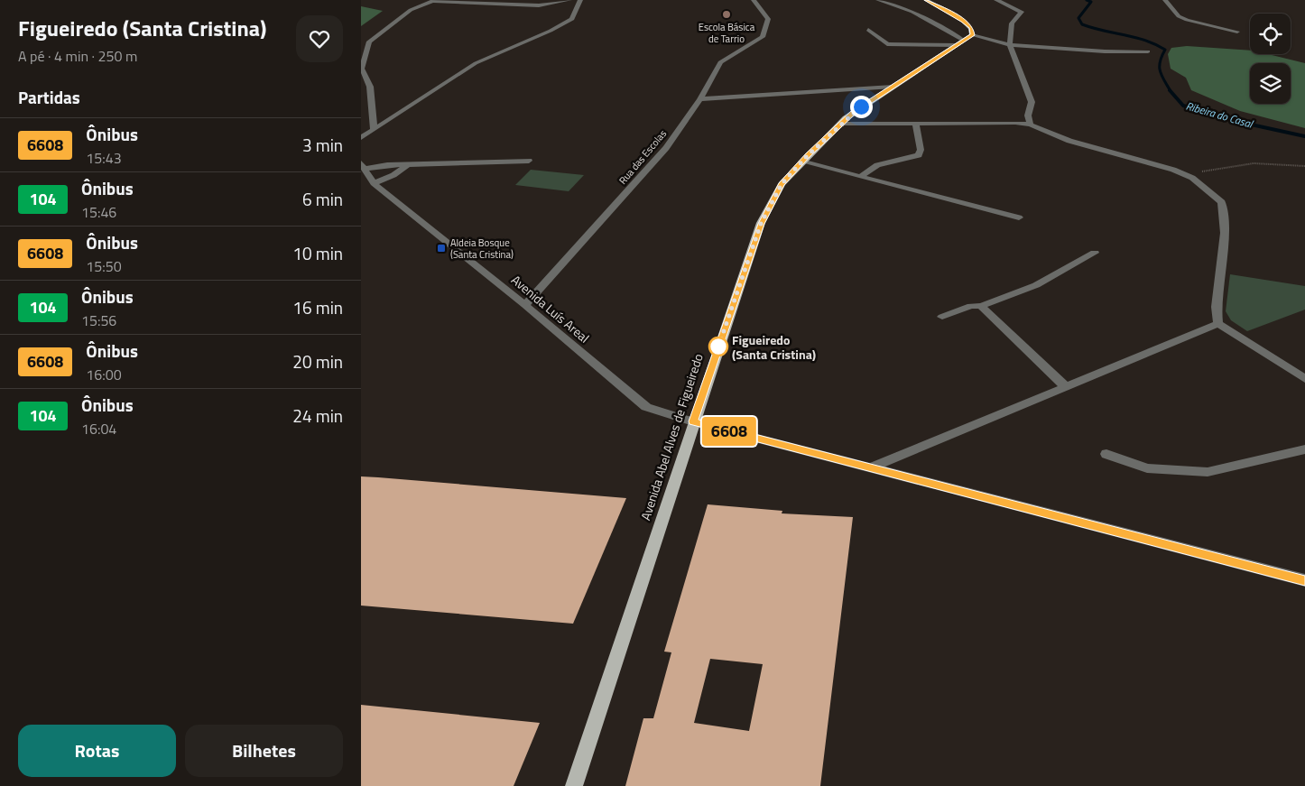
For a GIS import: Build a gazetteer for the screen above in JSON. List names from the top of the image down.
{
  "streets": {
    "main road": ["Avenida Abel Alves de Figueiredo"],
    "street": ["Rua das Escolas", "Avenida Luís Areal"]
  },
  "crossings": [
    ["Rua das Escolas", "Avenida Luís Areal"],
    ["Avenida Luís Areal", "Avenida Abel Alves de Figueiredo"]
  ],
  "water": ["Ribeira do Casal"],
  "places": {
    "other": ["Escola Básica de Tarrio", "Figueiredo (Santa Cristina)"],
    "transit": ["Aldeia Bosque (Santa Cristina)"]
  },
  "lines": ["bus line 6608"],
  "page": {
    "heading": [
      ["Figueiredo (Santa Cristina)", "A pé · 4 min · 250 m"],
      "Partidas"
    ],
    "on_map": "6608",
    "list": [
      {
        "mark": "6608",
        "name": "Ônibus",
        "note": "15:43",
        "value": "3 min"
      },
      {
        "mark": "104",
        "name": "Ônibus",
        "note": "15:46",
        "value": "6 min"
      },
      {
        "mark": "6608",
        "name": "Ônibus",
        "note": "15:50",
        "value": "10 min"
      },
      {
        "mark": "104",
        "name": "Ônibus",
        "note": "15:56",
        "value": "16 min"
      },
      {
        "mark": "6608",
        "name": "Ônibus",
        "note": "16:00",
        "value": "20 min"
      },
      {
        "mark": "104",
        "name": "Ônibus",
        "note": "16:04",
        "value": "24 min"
      }
    ],
    "buttons": ["Rotas", "Bilhetes"]
  }
}
